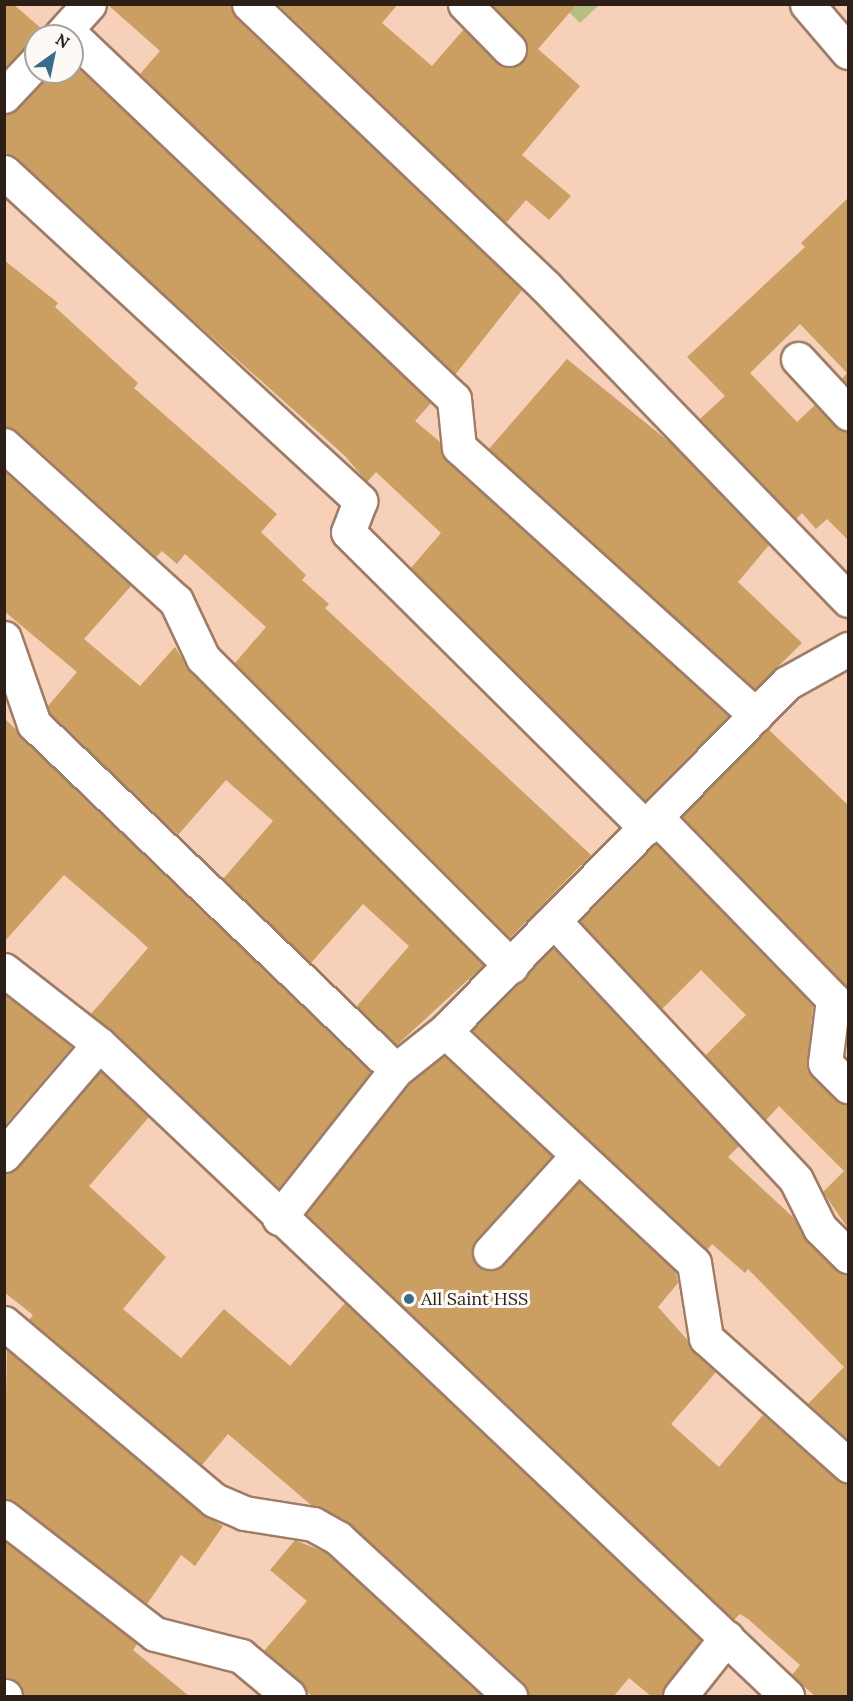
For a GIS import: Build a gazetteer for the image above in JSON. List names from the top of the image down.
{
  "places": ["All Saint HSS"],
  "north": "top right"
}
